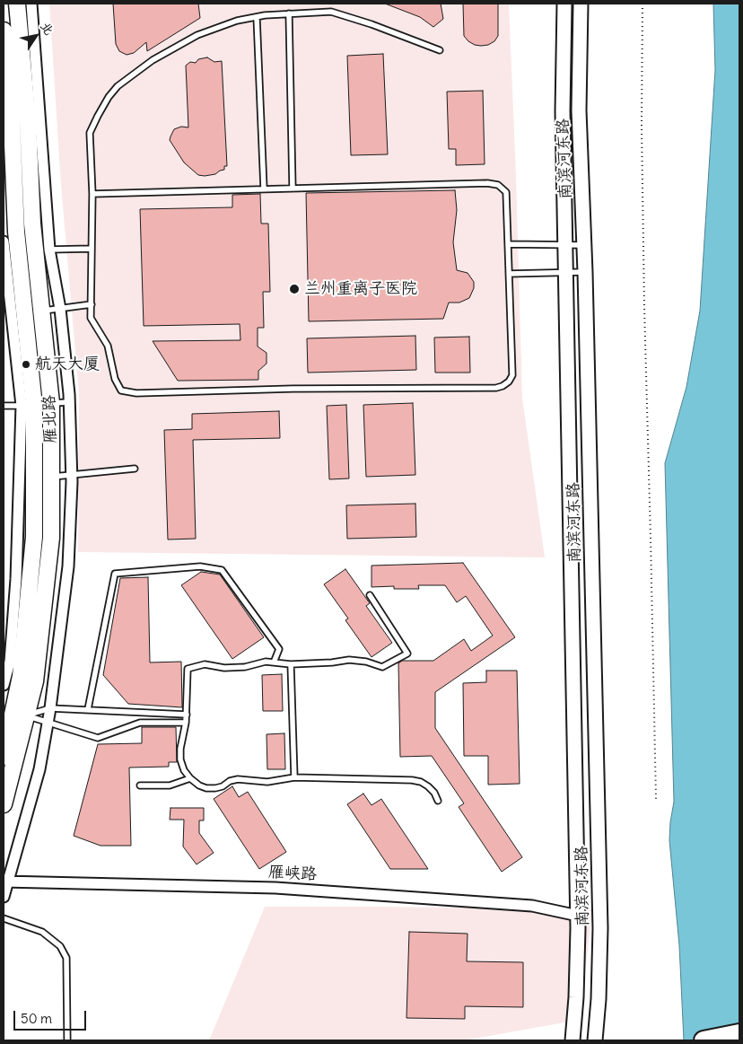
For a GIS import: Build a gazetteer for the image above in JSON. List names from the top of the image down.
{
  "streets": {
    "main road": ["南滨河东路", "雁北路"],
    "street": ["雁峡路"]
  },
  "crossings": [
    ["南滨河东路", "雁峡路"]
  ],
  "places": ["兰州重离子医院", "航天大厦"],
  "scale_bar": "50 m",
  "north": "top right"
}
